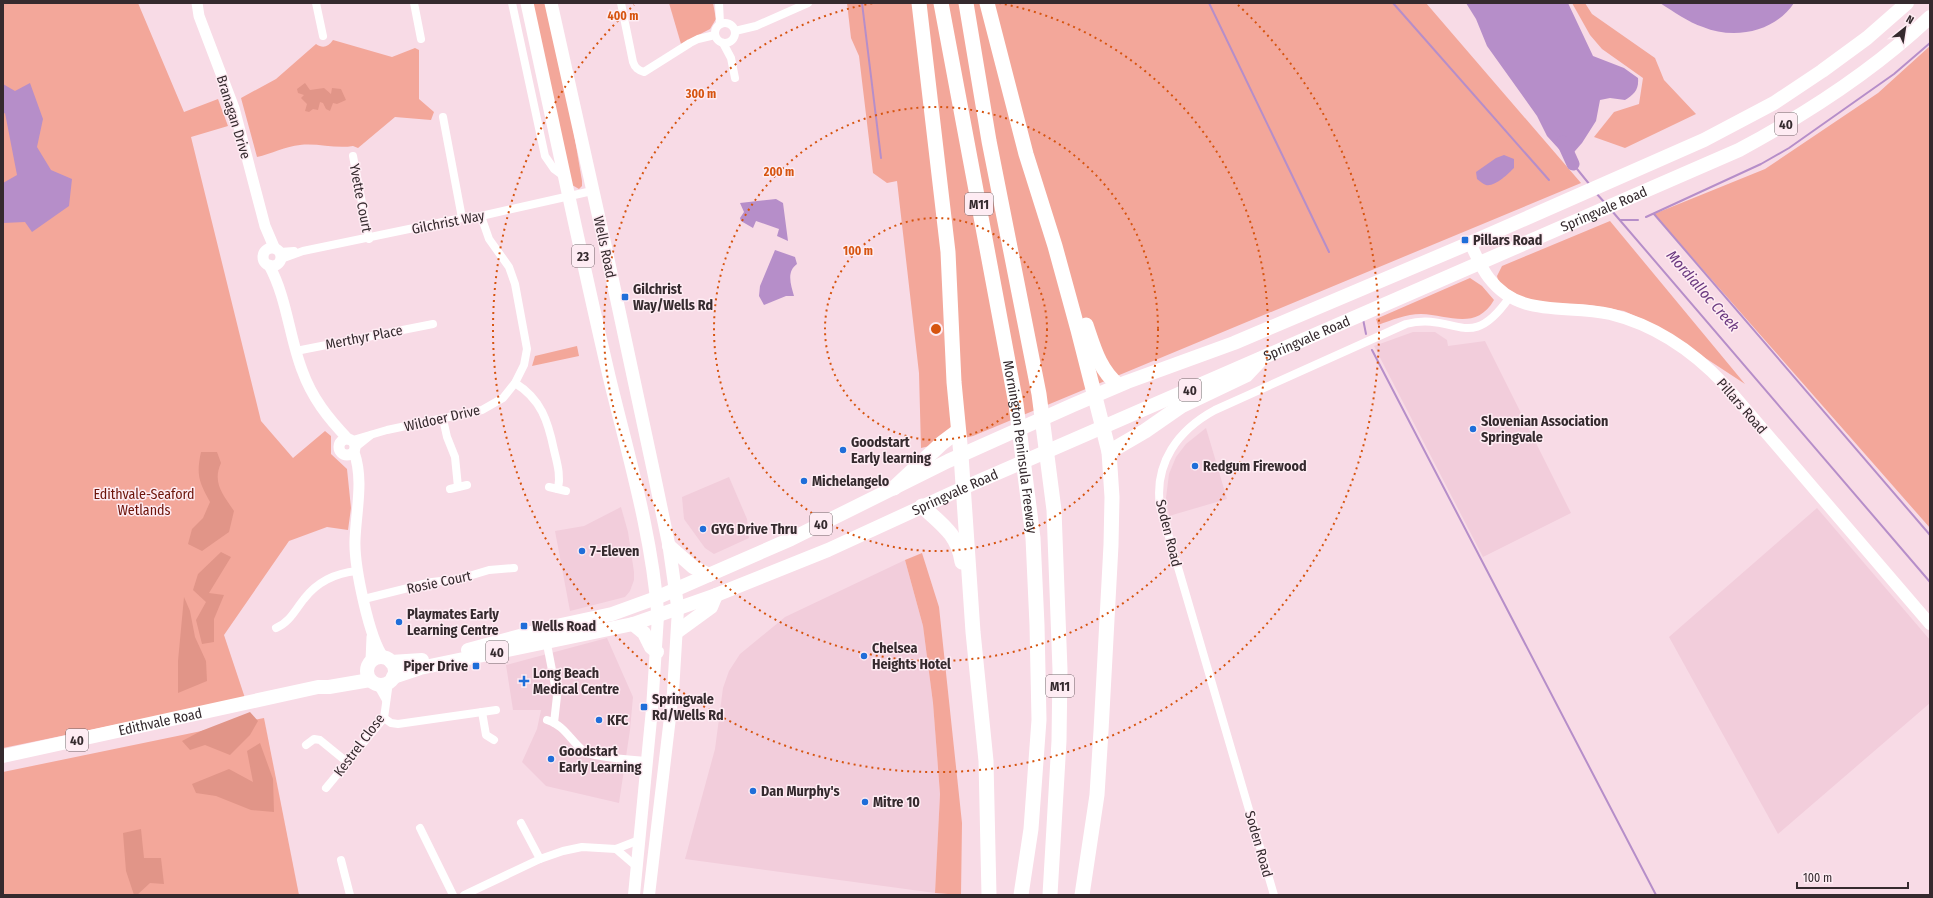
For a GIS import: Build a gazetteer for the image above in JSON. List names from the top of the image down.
{
  "streets": {
    "highway": [
      "40",
      "M11",
      "Springvale Road",
      "Mornington Peninsula Freeway",
      "Edithvale Road"
    ],
    "main road": ["Wells Road", "23", "Pillars Road"],
    "street": [
      "Branagan Drive",
      "Yvette Court",
      "Gilchrist Way",
      "Merthyr Place",
      "Wildoer Drive",
      "Soden Road",
      "Rosie Court",
      "Kestrel Close"
    ]
  },
  "crossings": [
    ["Branagan Drive", "Gilchrist Way"],
    ["Branagan Drive", "Merthyr Place"],
    ["Branagan Drive", "Wildoer Drive"],
    ["Branagan Drive", "Rosie Court"],
    ["Branagan Drive", "Edithvale Road"],
    ["Branagan Drive", "Kestrel Close"],
    ["Yvette Court", "Gilchrist Way"],
    ["Springvale Road", "Wells Road"],
    ["Springvale Road", "Pillars Road"],
    ["Springvale Road", "Edithvale Road"],
    ["Gilchrist Way", "Wells Road"],
    ["Gilchrist Way", "Wildoer Drive"],
    ["Wells Road", "Edithvale Road"],
    ["Pillars Road", "Soden Road"],
    ["Edithvale Road", "Kestrel Close"]
  ],
  "water": ["Mordialloc Creek"],
  "parks": ["Edithvale-Seaford Wetlands"],
  "places": {
    "transit": [
      "Pillars Road",
      "Gilchrist Way/Wells Rd",
      "Wells Road",
      "Piper Drive",
      "Springvale Rd/Wells Rd"
    ],
    "other": [
      "Slovenian Association Springvale",
      "Goodstart Early learning",
      "Redgum Firewood",
      "Michelangelo",
      "GYG Drive Thru",
      "7-Eleven",
      "Playmates Early Learning Centre",
      "Chelsea Heights Hotel",
      "KFC",
      "Goodstart Early Learning",
      "Dan Murphy's",
      "Mitre 10"
    ],
    "health": ["Long Beach Medical Centre"]
  },
  "scale_bar": "100 m",
  "north": "top right",
  "rings": [
    "400 m",
    "300 m",
    "200 m",
    "100 m"
  ]
}
